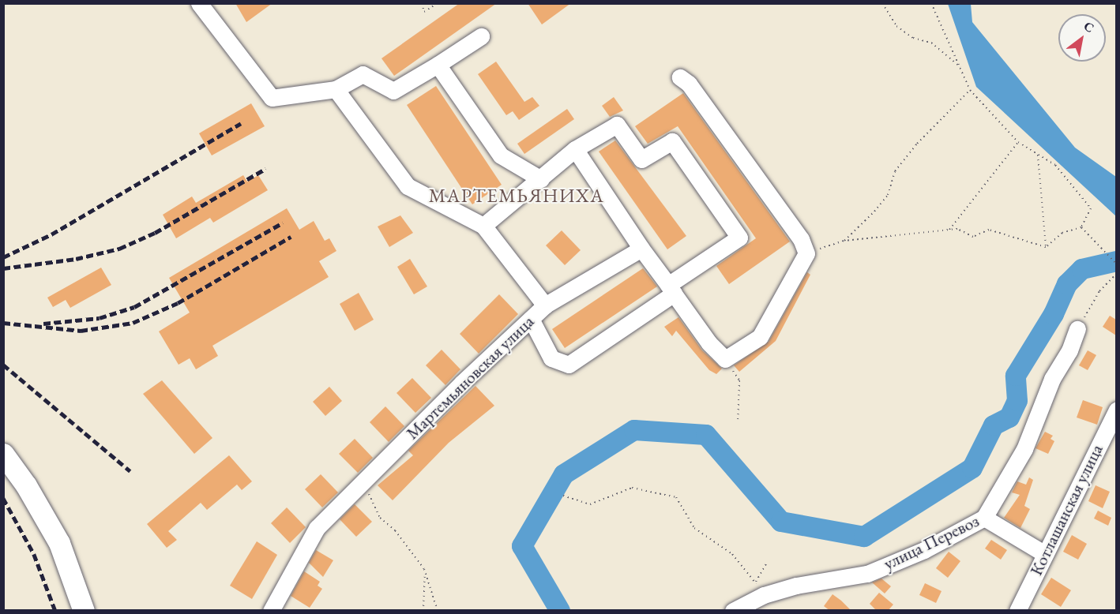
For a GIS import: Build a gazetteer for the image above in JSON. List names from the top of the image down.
{
  "streets": {
    "street": ["Мартемьяновская улица", "Котлашанская улица", "улица Перевоз"]
  },
  "districts": ["МАРТЕМЬЯНИХА"],
  "north": "top right"
}
